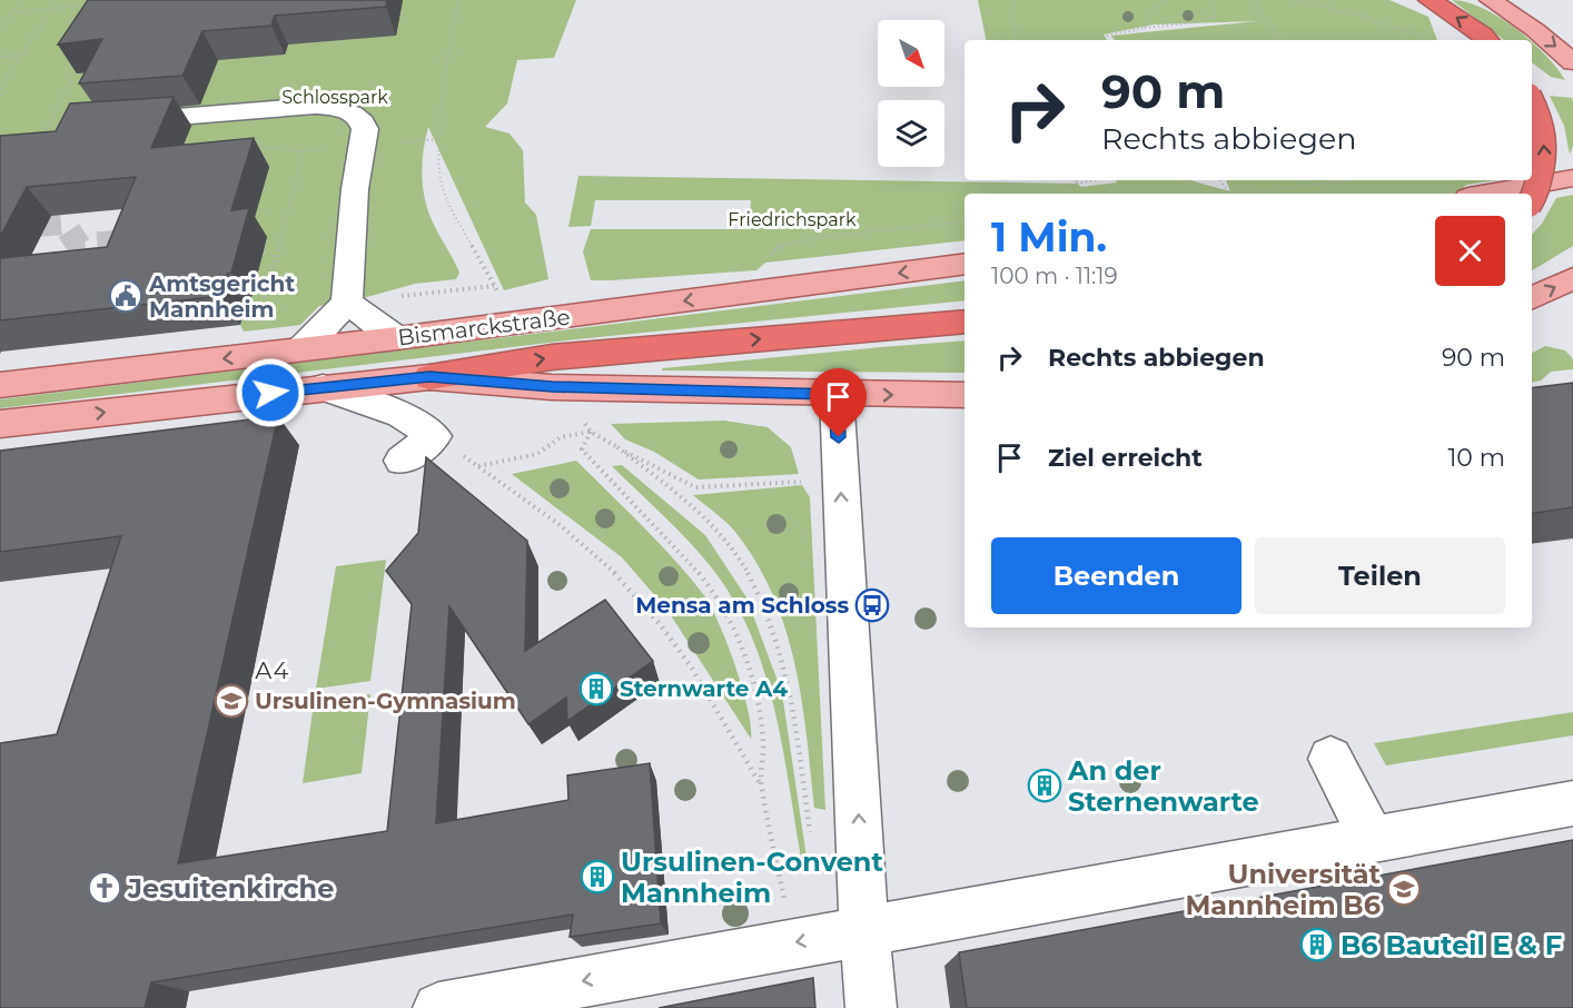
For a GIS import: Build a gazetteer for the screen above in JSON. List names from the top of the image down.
{
  "streets": {
    "main road": ["Bismarckstraße"]
  },
  "districts": ["A4"],
  "parks": ["Schlosspark", "Friedrichspark"],
  "places": {
    "public building": ["Amtsgericht Mannheim"],
    "bus stop": ["Mensa am Schloss"],
    "building": [
      "Sternwarte A4",
      "An der Sternenwarte",
      "Ursulinen-Convent Mannheim",
      "B6 Bauteil E & F"
    ],
    "school or university": ["Ursulinen-Gymnasium", "Universität Mannheim B6"],
    "church": ["Jesuitenkirche"]
  },
  "north": "bottom right",
  "page": {
    "turn": ["90 m", "Rechts abbiegen"],
    "heading": ["1 Min.", "100 m · 11:19"],
    "list": [
      {
        "name": "Rechts abbiegen",
        "value": "90 m"
      },
      {
        "name": "Ziel erreicht",
        "value": "10 m"
      }
    ],
    "buttons": ["Beenden", "Teilen"]
  }
}
